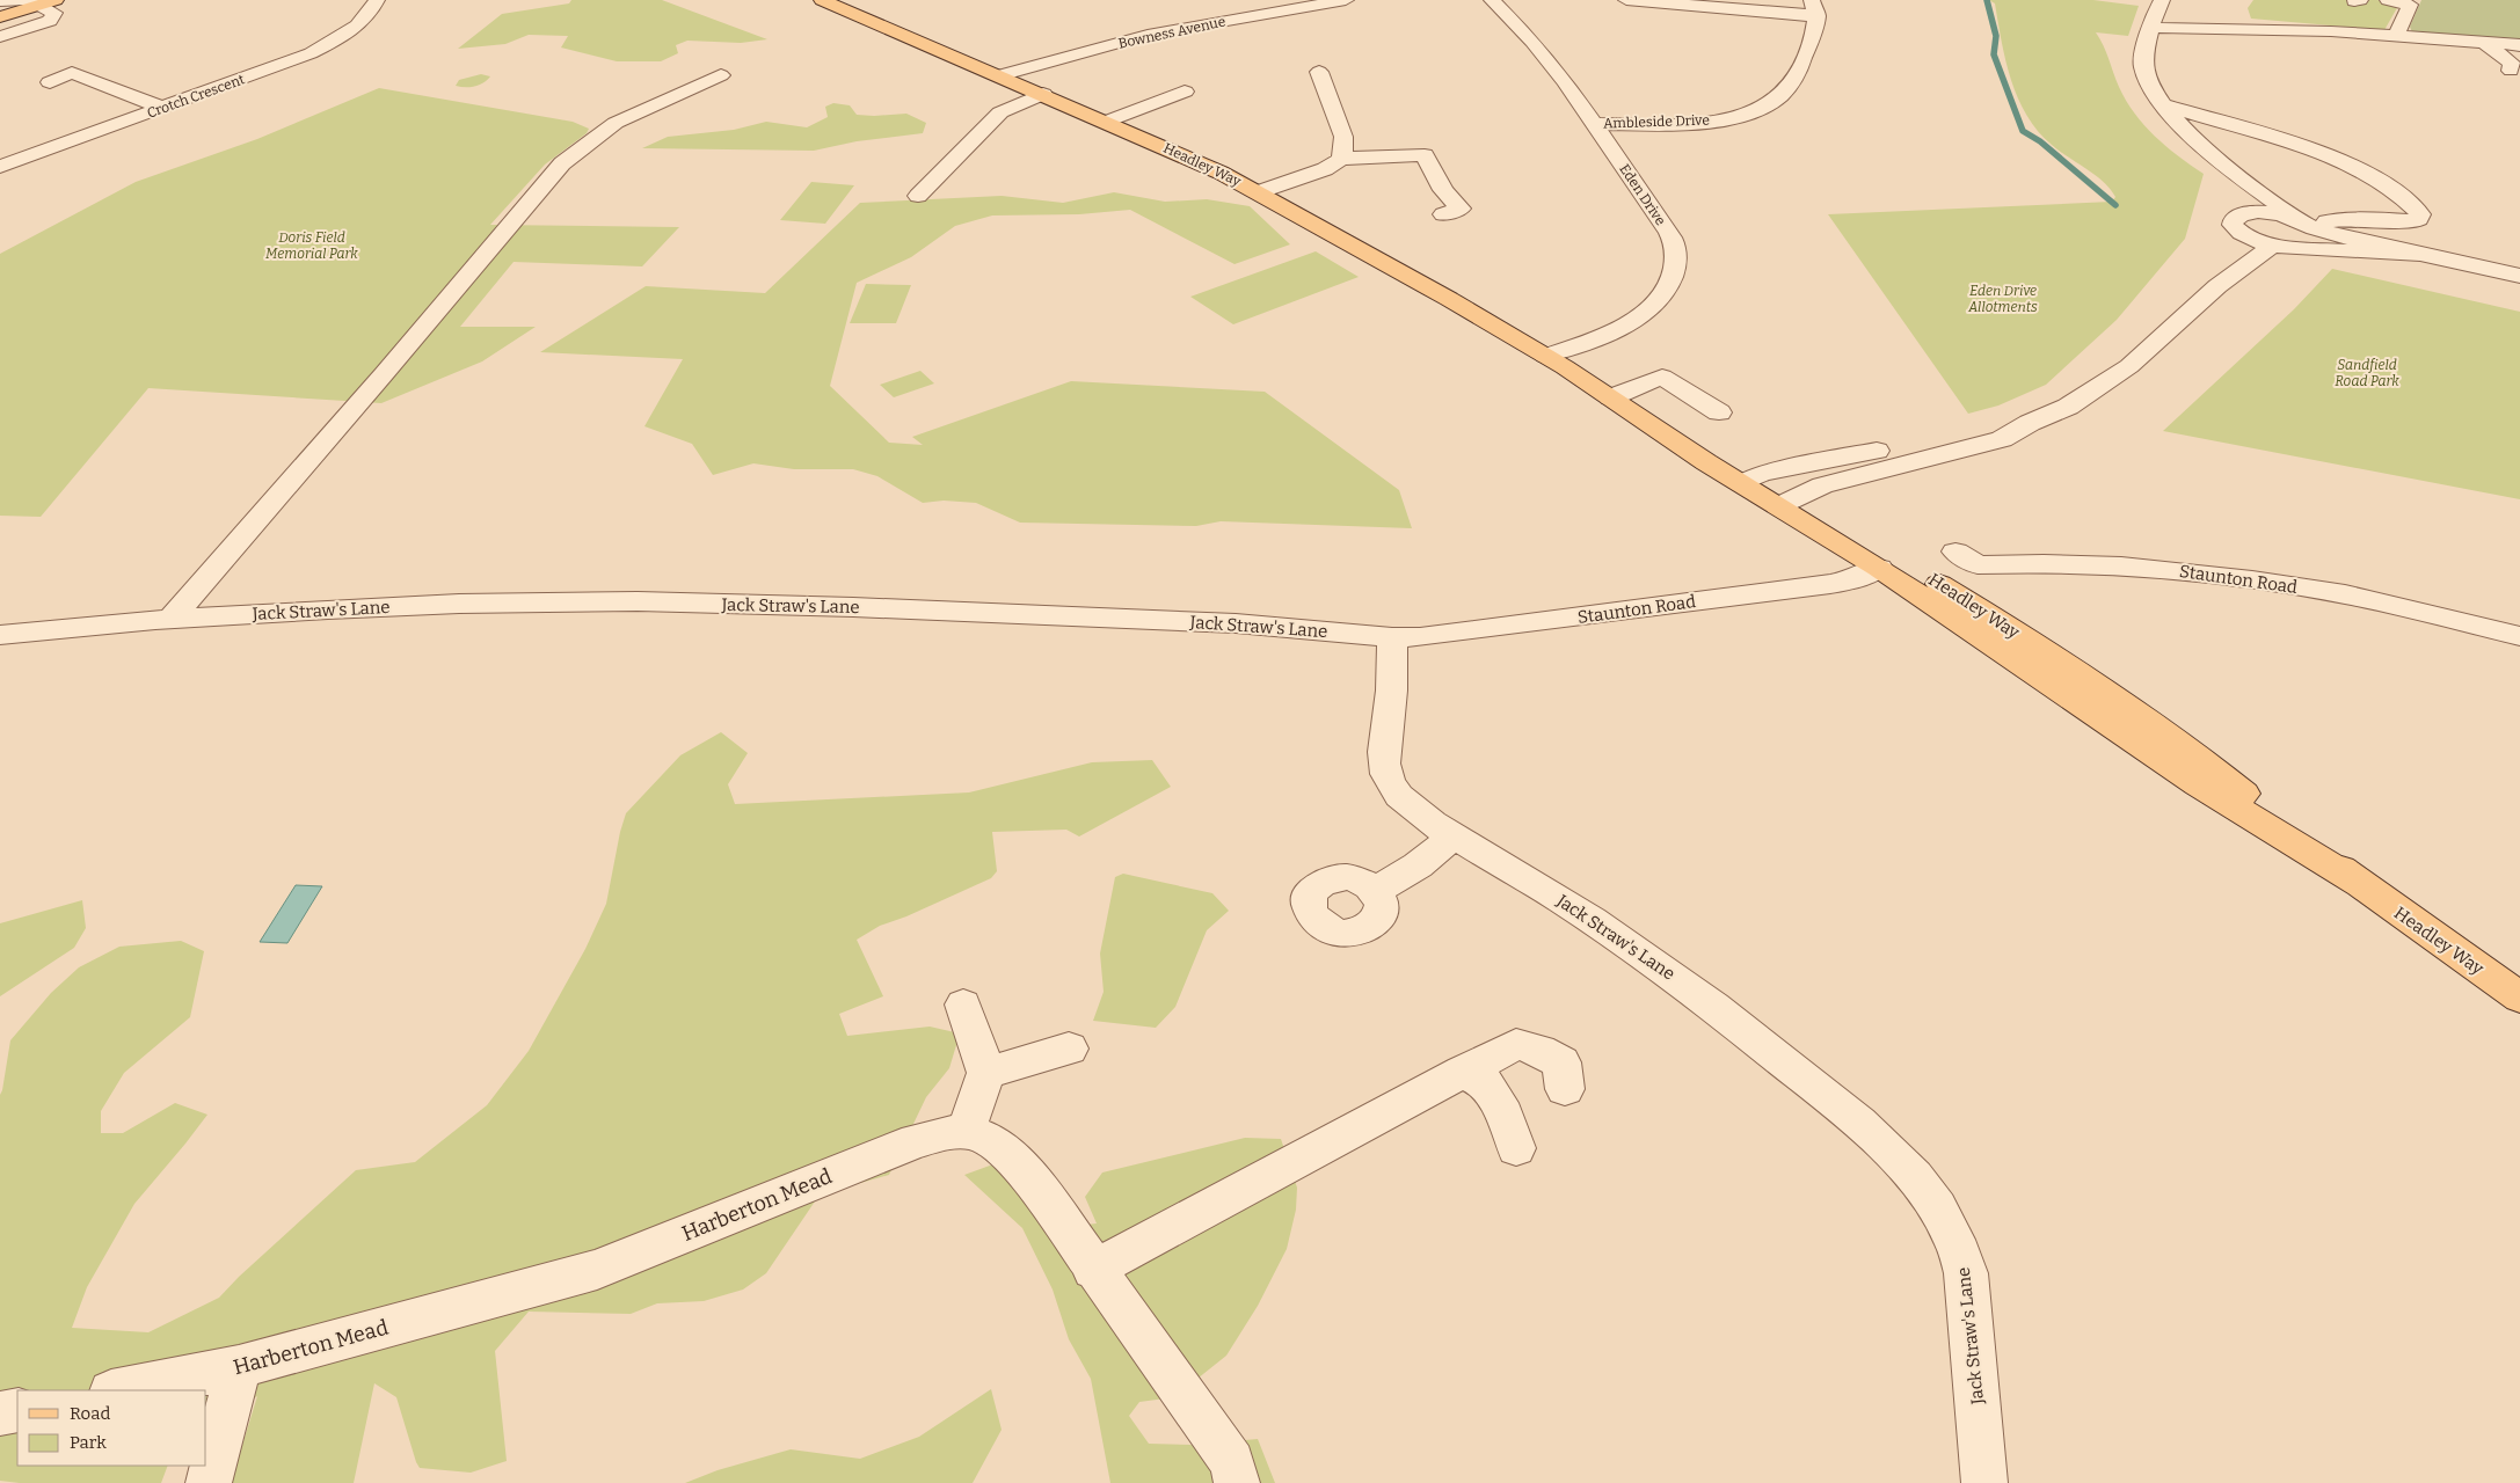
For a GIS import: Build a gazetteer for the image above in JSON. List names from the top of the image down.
{
  "streets": {
    "main road": ["Headley Way"],
    "street": [
      "Bowness Avenue",
      "Crotch Crescent",
      "Ambleside Drive",
      "Eden Drive",
      "Staunton Road",
      "Jack Straw's Lane",
      "Harberton Mead"
    ]
  },
  "crossings": [
    ["Bowness Avenue", "Headley Way"],
    ["Ambleside Drive", "Eden Drive"],
    ["Headley Way", "Eden Drive"],
    ["Headley Way", "Staunton Road"],
    ["Staunton Road", "Jack Straw's Lane"]
  ],
  "parks": ["Doris Field Memorial Park", "Eden Drive Allotments", "Sandfield Road Park"],
  "legend": ["Road", "Park"]
}
